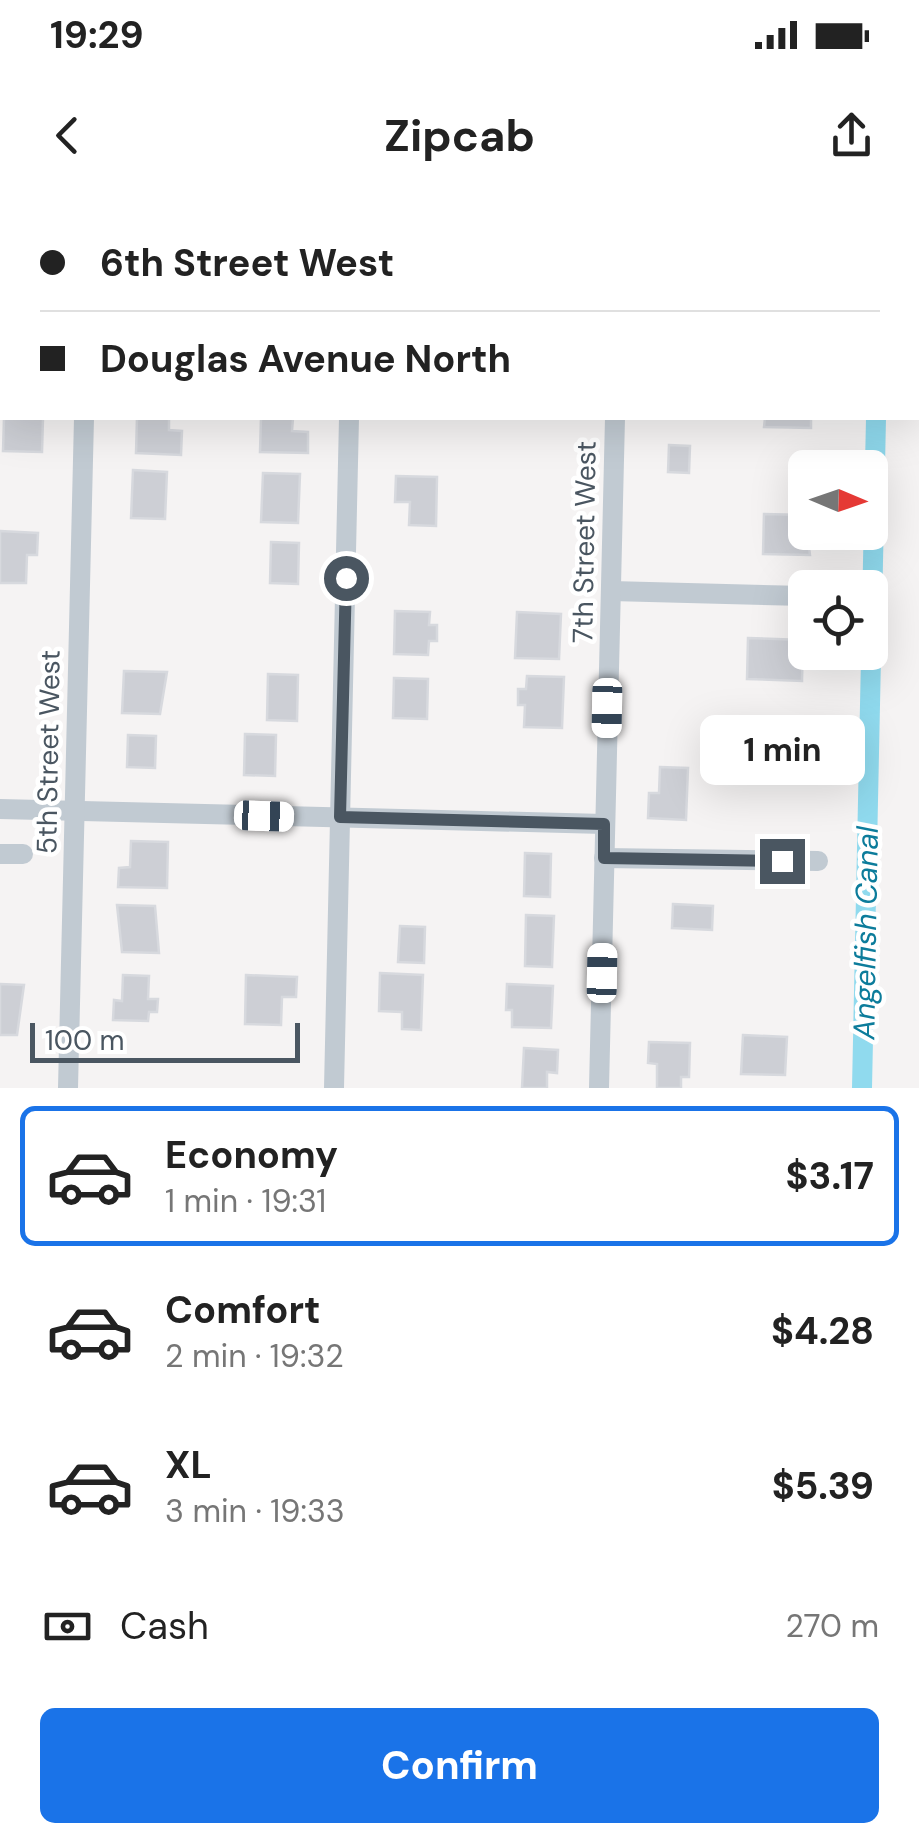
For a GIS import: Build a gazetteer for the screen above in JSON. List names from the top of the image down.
{
  "streets": {
    "street": ["7th Street West", "5th Street West"]
  },
  "water": ["Angelfish Canal"],
  "scale_bar": "100 m",
  "north": "right",
  "page": {
    "status": "19:29",
    "header": "Zipcab",
    "banner": ["6th Street West", "Douglas Avenue North"],
    "bubble": "1 min",
    "scale": "100 m",
    "list": [
      {
        "name": "Economy",
        "note": "1 min · 19:31",
        "value": "$3.17"
      },
      {
        "name": "Comfort",
        "note": "2 min · 19:32",
        "value": "$4.28"
      },
      {
        "name": "XL",
        "note": "3 min · 19:33",
        "value": "$5.39"
      }
    ],
    "pay": ["Cash", "270 m"],
    "buttons": "Confirm"
  }
}
